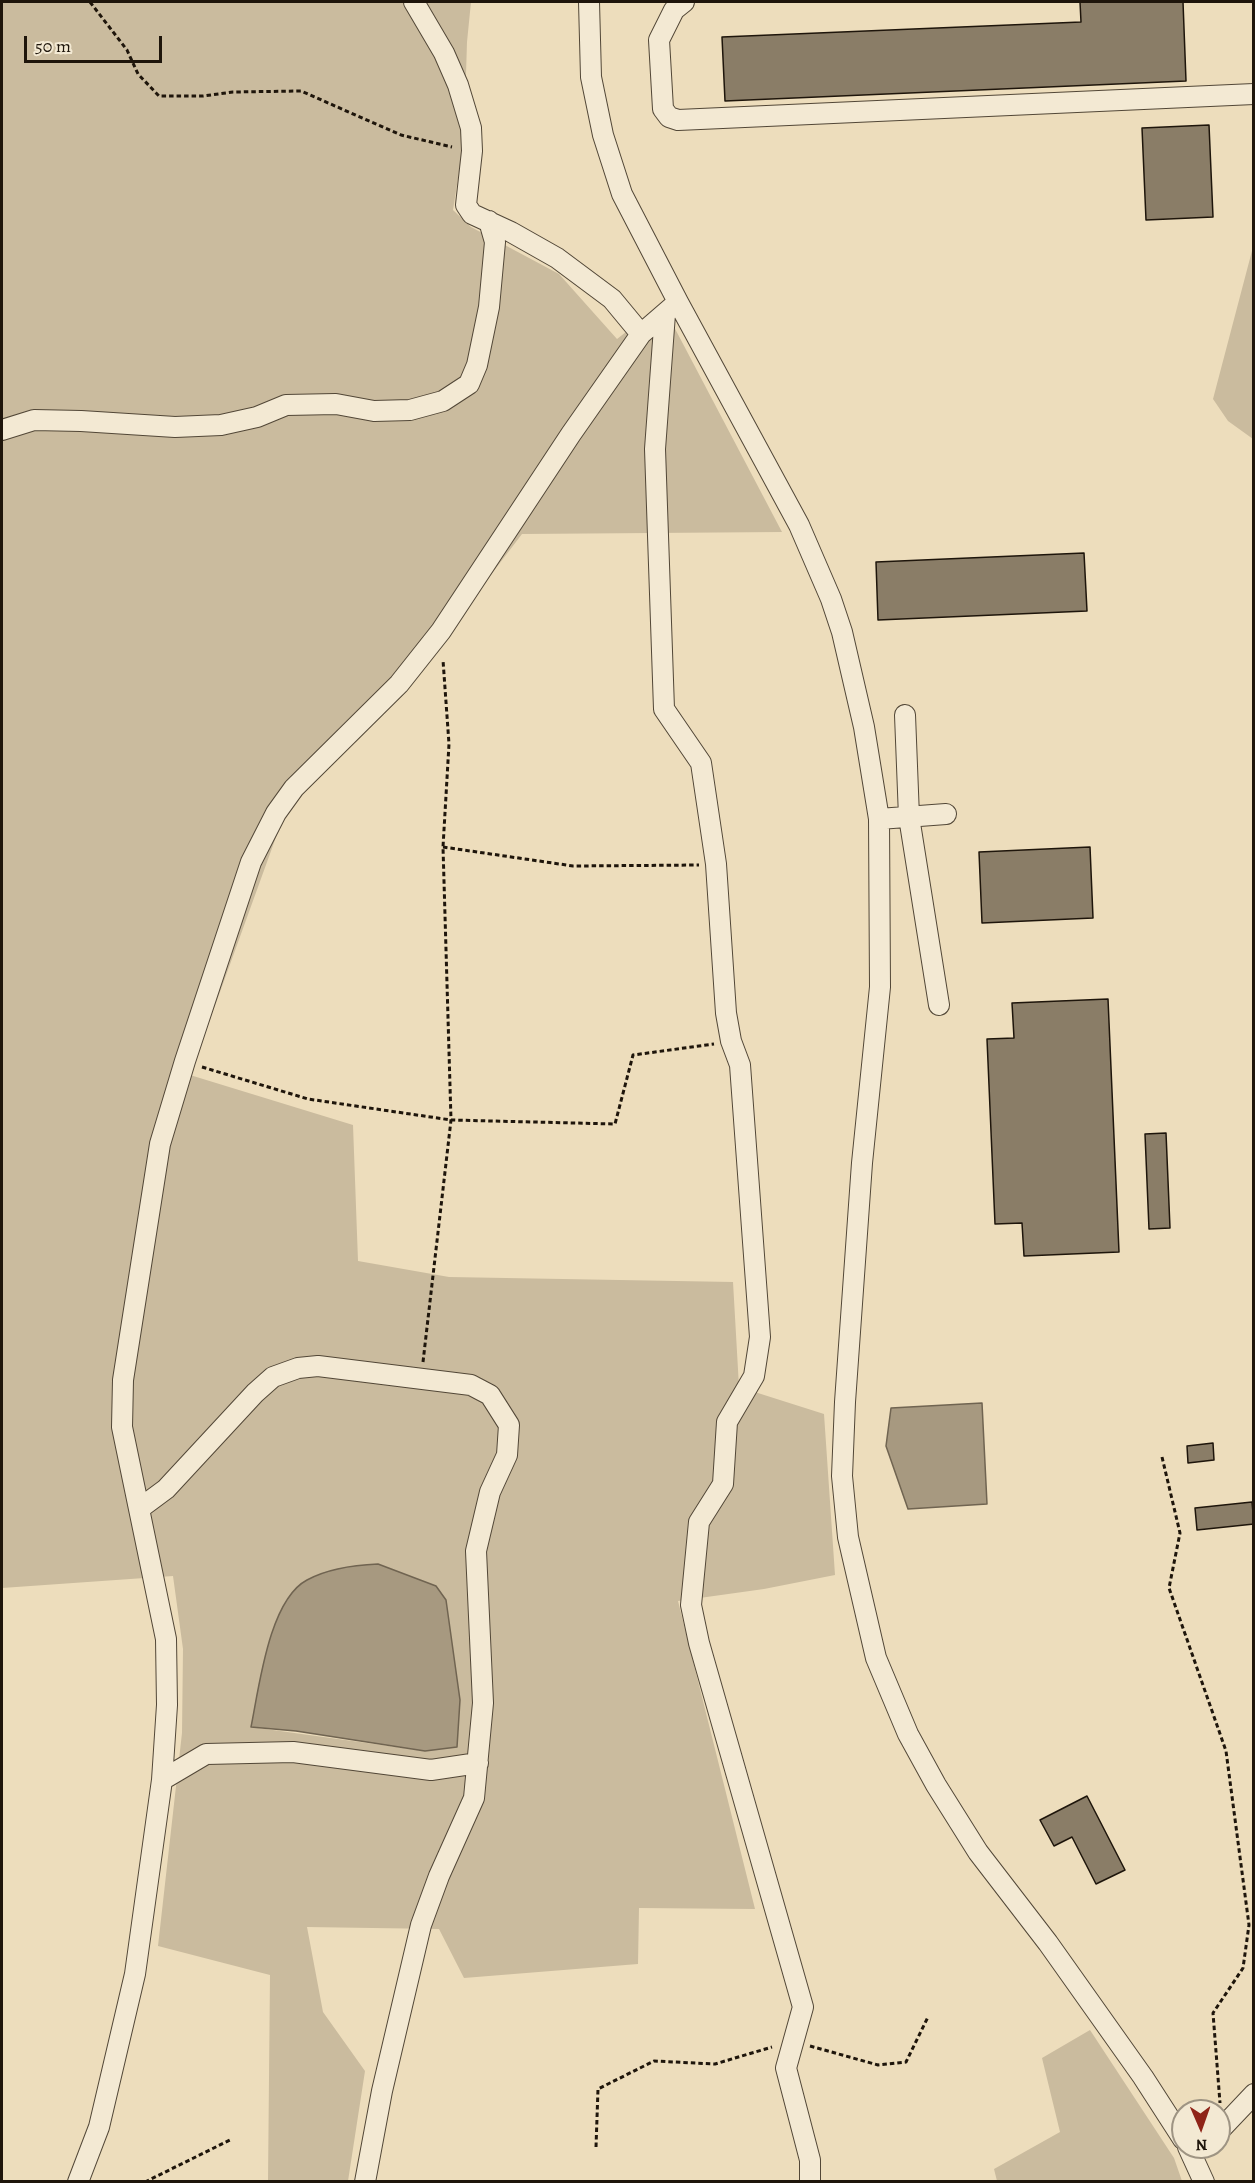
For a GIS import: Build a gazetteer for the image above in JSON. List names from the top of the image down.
{
  "scale_bar": "50 m",
  "north": "bottom"
}
